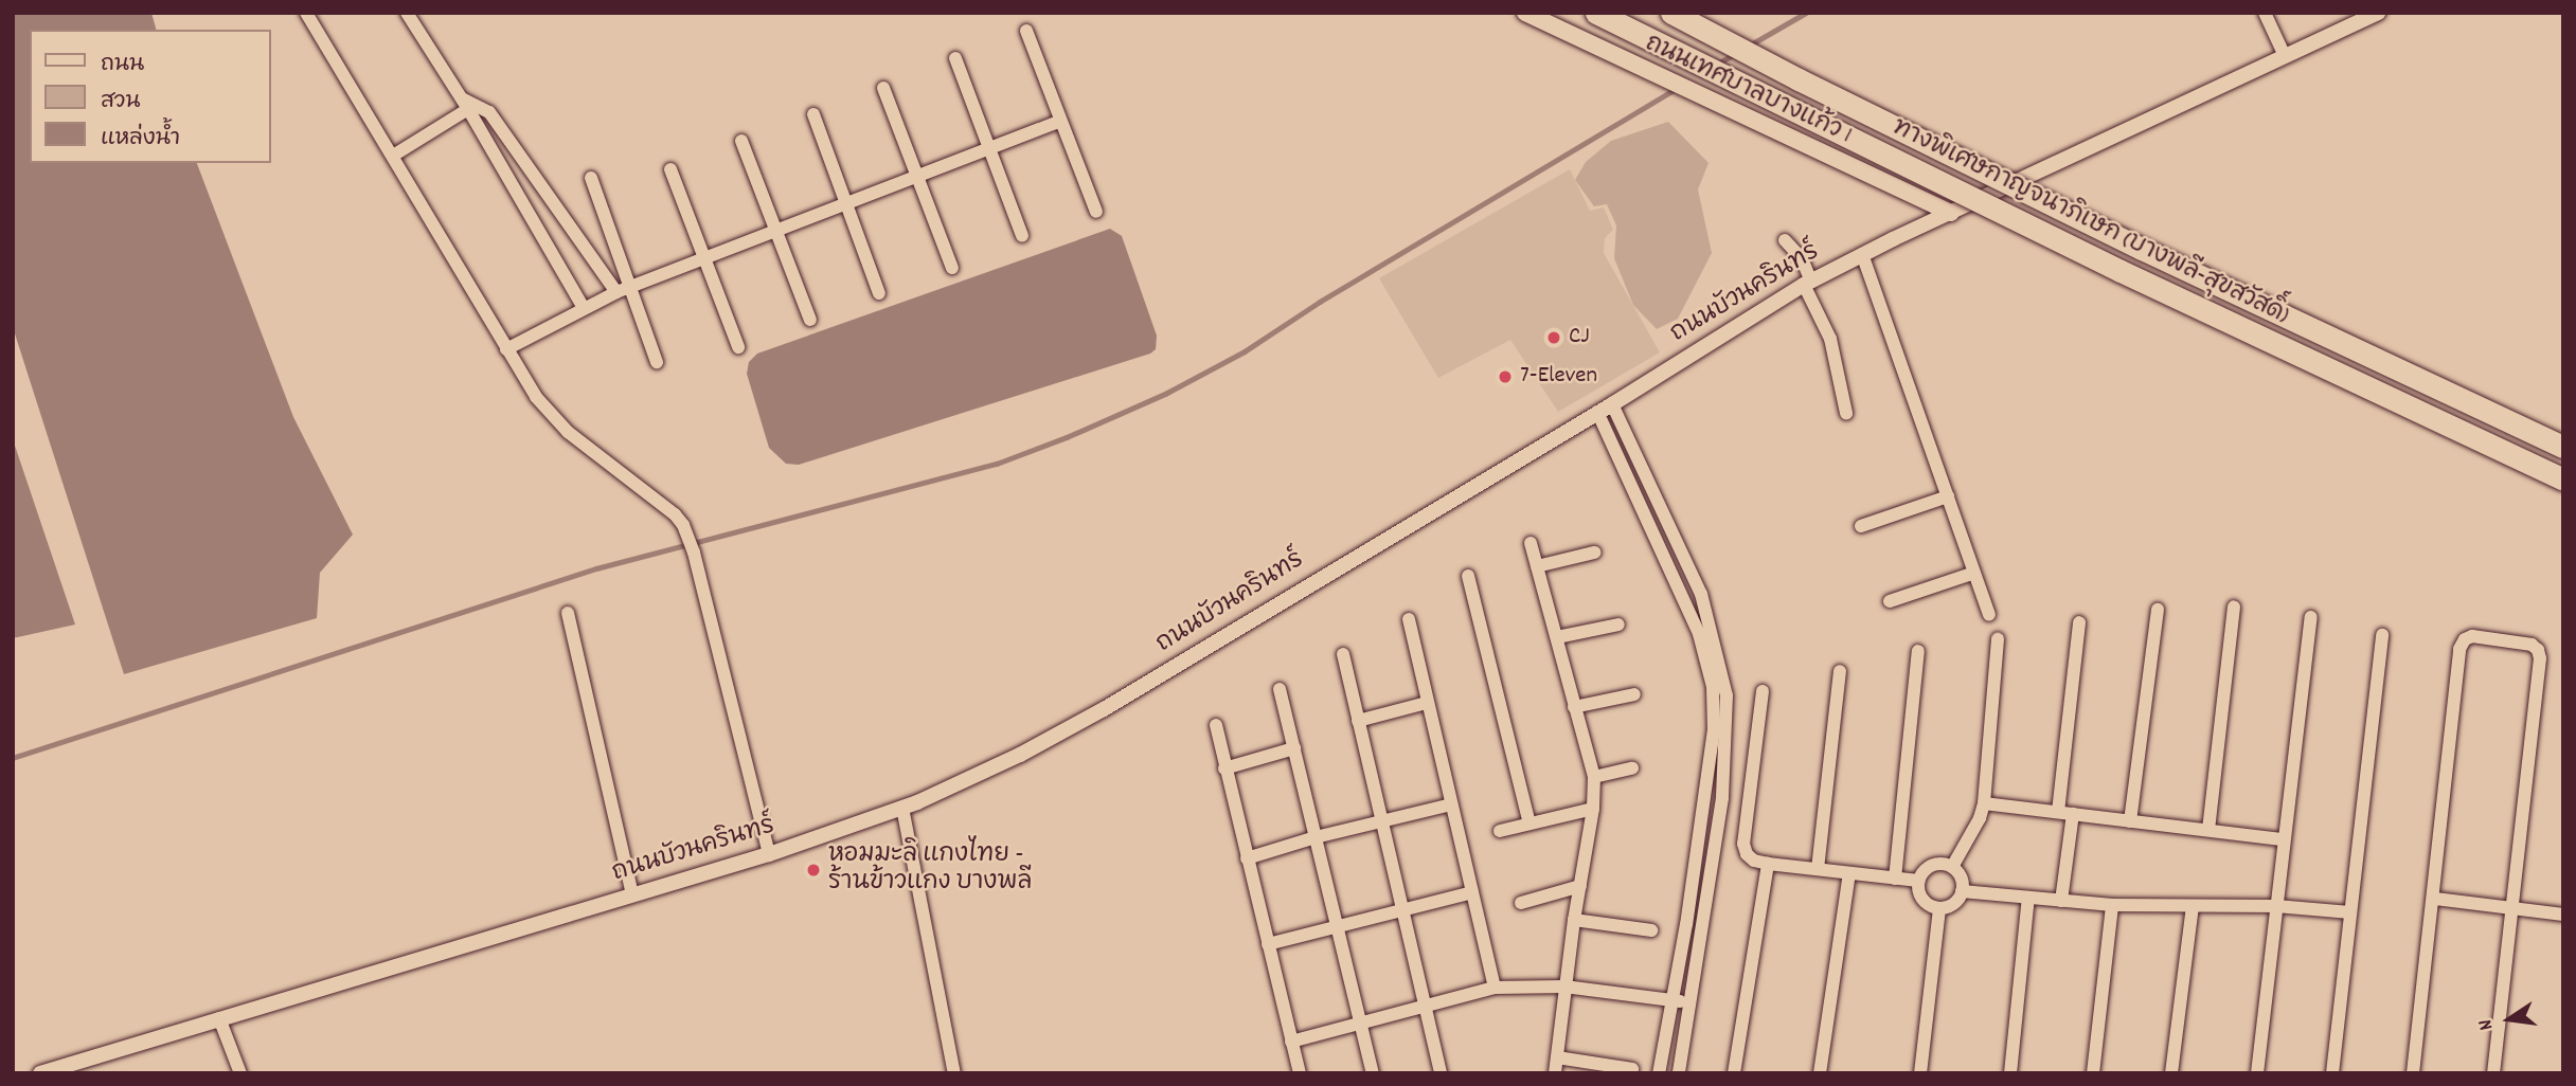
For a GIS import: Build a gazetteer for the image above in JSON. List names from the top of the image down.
{
  "streets": {
    "highway": ["ทางพิเศษกาญจนาภิเษก (บางพลี-สุขสวัสดิ์)"],
    "main road": ["ถนนเทศบาลบางแก้ว 1"],
    "street": ["ถนนบัวนครินทร์"]
  },
  "crossings": [
    ["ถนนเทศบาลบางแก้ว 1", "ถนนบัวนครินทร์"]
  ],
  "places": ["CJ", "7-Eleven", "หอมมะลิ เเกงไทย - ร้านข้าวแกง บางพลี"],
  "legend": ["ถนน", "สวน", "แหล่งน้ำ"],
  "north": "left"
}
